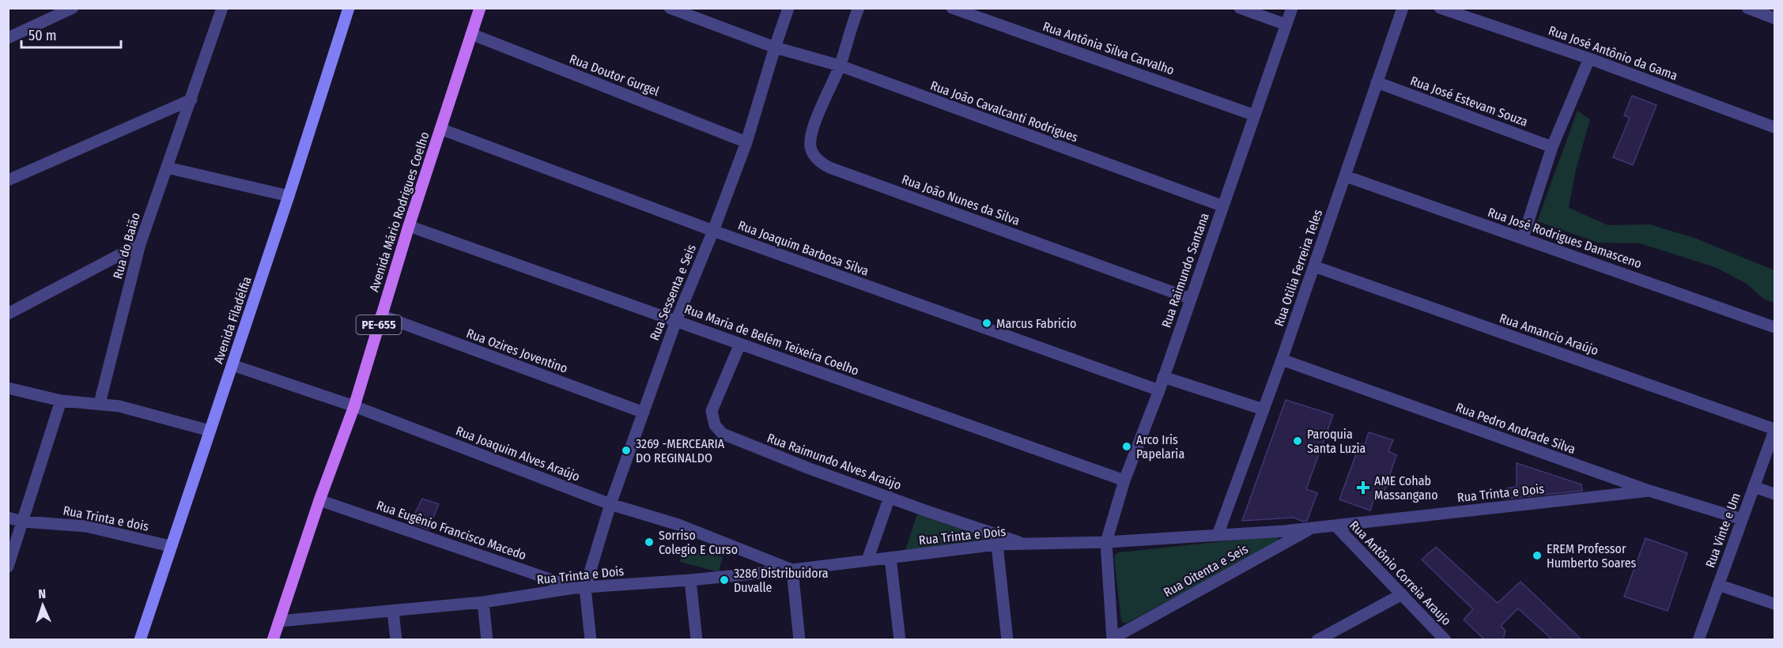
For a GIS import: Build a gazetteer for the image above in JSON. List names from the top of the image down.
{
  "streets": {
    "main road": ["Avenida Mário Rodrigues Coelho", "PE-655"],
    "street": [
      "Rua Antônia Silva Carvalho",
      "Rua José Antônio da Gama",
      "Rua Doutor Gurgel",
      "Rua José Estevam Souza",
      "Rua João Cavalcanti Rodrigues",
      "Rua João Nunes da Silva",
      "Rua José Rodrigues Damasceno",
      "Rua do Baião",
      "Rua Joaquim Barbosa Silva",
      "Rua Otilia Ferreira Teles",
      "Rua Raimundo Santana",
      "Rua Sessenta e Seis",
      "Avenida Filadélfia",
      "Rua Amancio Araújo",
      "Rua Maria de Belém Teixeira Coelho",
      "Rua Ozires Joventino",
      "Rua Pedro Andrade Silva",
      "Rua Joaquim Alves Araújo",
      "Rua Raimundo Alves Araújo",
      "Rua Trinta e Dois",
      "Rua Trinta e dois",
      "Rua Eugênio Francisco Macedo",
      "Rua Vinte e Um",
      "Rua Oitenta e Seis",
      "Rua Antônio Correia Araujo"
    ]
  },
  "crossings": [
    ["Rua Antônia Silva Carvalho", "Rua Raimundo Santana"],
    ["Rua Doutor Gurgel", "Avenida Mário Rodrigues Coelho"],
    ["Rua Doutor Gurgel", "Rua Sessenta e Seis"],
    ["Rua José Estevam Souza", "Rua Otilia Ferreira Teles"],
    ["Rua João Cavalcanti Rodrigues", "Rua João Nunes da Silva"],
    ["Rua João Cavalcanti Rodrigues", "Rua Raimundo Santana"],
    ["Rua João Cavalcanti Rodrigues", "Rua Sessenta e Seis"],
    ["Rua João Nunes da Silva", "Rua Raimundo Santana"],
    ["Avenida Mário Rodrigues Coelho", "Rua Joaquim Barbosa Silva"],
    ["Avenida Mário Rodrigues Coelho", "Rua Maria de Belém Teixeira Coelho"],
    ["Avenida Mário Rodrigues Coelho", "Rua Ozires Joventino"],
    ["Avenida Mário Rodrigues Coelho", "Rua Joaquim Alves Araújo"],
    ["Avenida Mário Rodrigues Coelho", "Rua Trinta e Dois"],
    ["Avenida Mário Rodrigues Coelho", "Rua Eugênio Francisco Macedo"],
    ["Rua José Rodrigues Damasceno", "Rua Otilia Ferreira Teles"],
    ["Rua Joaquim Barbosa Silva", "Rua Raimundo Santana"],
    ["Rua Joaquim Barbosa Silva", "Rua Sessenta e Seis"],
    ["Rua Otilia Ferreira Teles", "Rua Amancio Araújo"],
    ["Rua Otilia Ferreira Teles", "Rua Pedro Andrade Silva"],
    ["Rua Otilia Ferreira Teles", "Rua Trinta e Dois"],
    ["Rua Raimundo Santana", "Rua Maria de Belém Teixeira Coelho"],
    ["Rua Raimundo Santana", "Rua Trinta e Dois"],
    ["Rua Sessenta e Seis", "Rua Maria de Belém Teixeira Coelho"],
    ["Rua Sessenta e Seis", "Rua Ozires Joventino"],
    ["Rua Sessenta e Seis", "Rua Joaquim Alves Araújo"],
    ["Rua Sessenta e Seis", "Rua Trinta e Dois"],
    ["Rua Sessenta e Seis", "Rua Eugênio Francisco Macedo"],
    ["Avenida Filadélfia", "Rua Joaquim Alves Araújo"],
    ["Avenida Filadélfia", "Rua Trinta e dois"],
    ["Rua Amancio Araújo", "Rua Vinte e Um"],
    ["Rua Maria de Belém Teixeira Coelho", "Rua Raimundo Alves Araújo"],
    ["Rua Pedro Andrade Silva", "Rua Trinta e Dois"],
    ["Rua Pedro Andrade Silva", "Rua Vinte e Um"],
    ["Rua Joaquim Alves Araújo", "Rua Trinta e Dois"],
    ["Rua Raimundo Alves Araújo", "Rua Trinta e Dois"],
    ["Rua Trinta e Dois", "Rua Eugênio Francisco Macedo"],
    ["Rua Trinta e Dois", "Rua Oitenta e Seis"],
    ["Rua Trinta e Dois", "Rua Antônio Correia Araujo"]
  ],
  "places": {
    "other": [
      "Marcus Fabricio",
      "Paroquia Santa Luzia",
      "Arco Iris Papelaria",
      "3269 -MERCEARIA DO REGINALDO",
      "Sorriso Colegio E Curso",
      "EREM Professor Humberto Soares",
      "3286 Distribuidora Duvalle"
    ],
    "health": ["AME Cohab Massangano"]
  },
  "scale_bar": "50 m",
  "north": "top"
}
